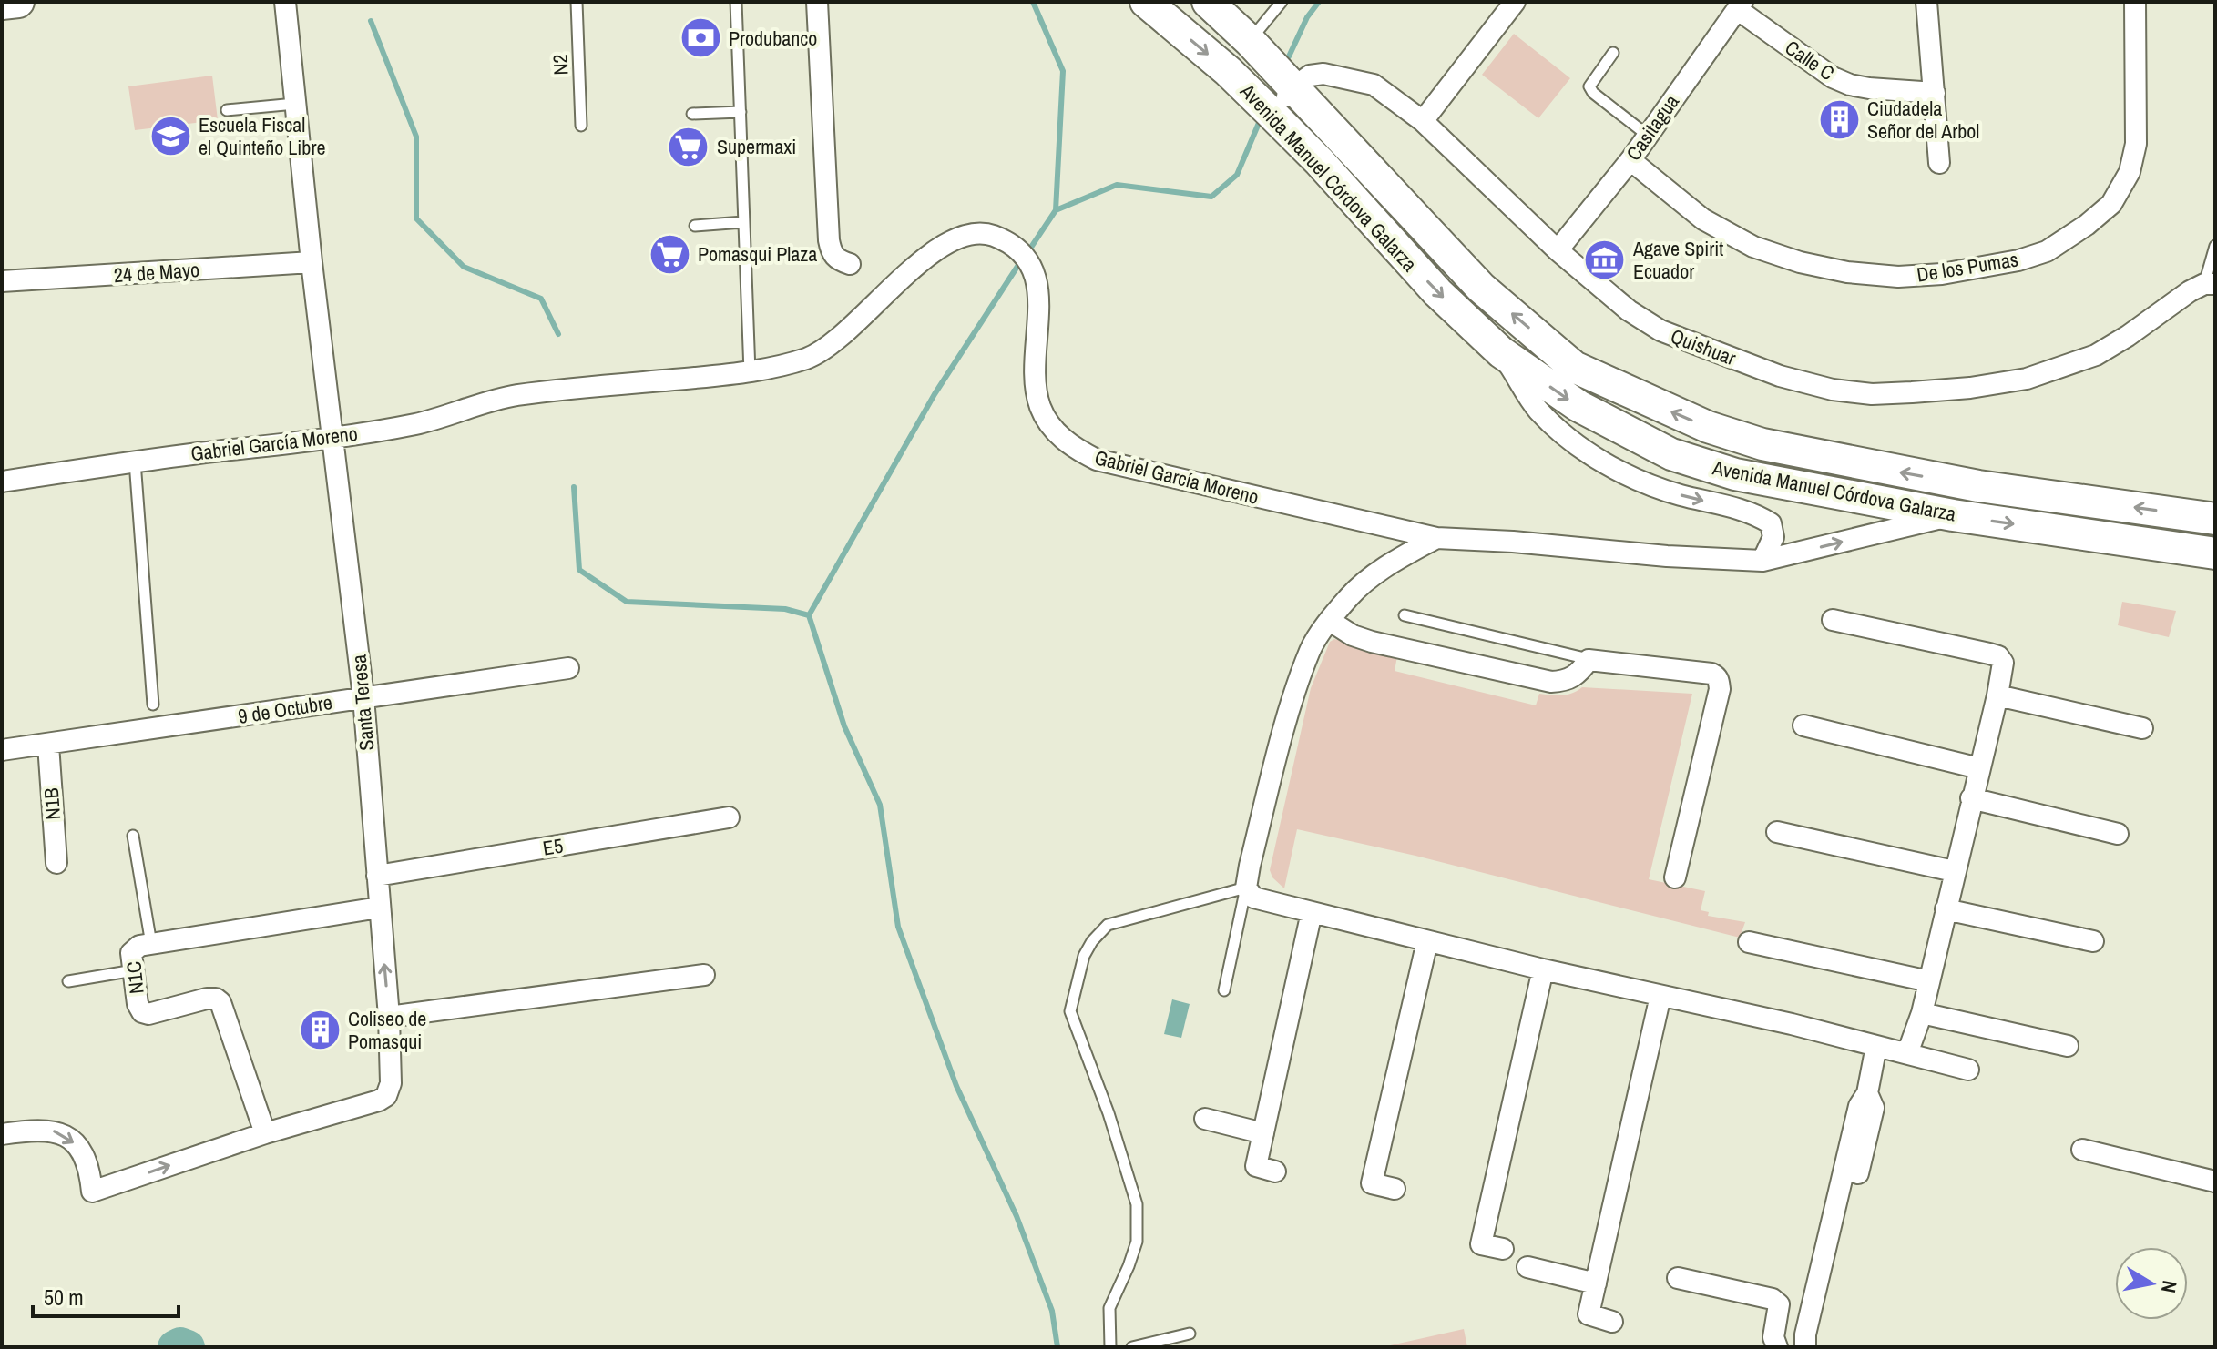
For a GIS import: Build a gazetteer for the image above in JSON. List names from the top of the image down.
{
  "streets": {
    "main road": ["Avenida Manuel Córdova Galarza"],
    "street": [
      "Calle C",
      "Casitagua",
      "De los Pumas",
      "24 de Mayo",
      "Quishuar",
      "Gabriel García Moreno",
      "Santa Teresa",
      "9 de Octubre",
      "N1B",
      "E5",
      "N1C"
    ],
    "lane": ["N2"]
  },
  "crossings": [
    ["Calle C", "Casitagua"],
    ["Casitagua", "De los Pumas"],
    ["Casitagua", "Quishuar"],
    ["Avenida Manuel Córdova Galarza", "Quishuar"],
    ["Avenida Manuel Córdova Galarza", "Gabriel García Moreno"],
    ["24 de Mayo", "Santa Teresa"],
    ["Gabriel García Moreno", "Santa Teresa"],
    ["Santa Teresa", "9 de Octubre"],
    ["Santa Teresa", "E5"],
    ["Santa Teresa", "N1C"],
    ["9 de Octubre", "N1B"]
  ],
  "places": {
    "bank": ["Produbanco"],
    "building": ["Ciudadela Señor del Arbol", "Coliseo de Pomasqui"],
    "school or university": ["Escuela Fiscal el Quinteño Libre"],
    "supermarket": ["Supermaxi", "Pomasqui Plaza"],
    "museum": ["Agave Spirit Ecuador"]
  },
  "scale_bar": "50 m",
  "north": "right"
}
